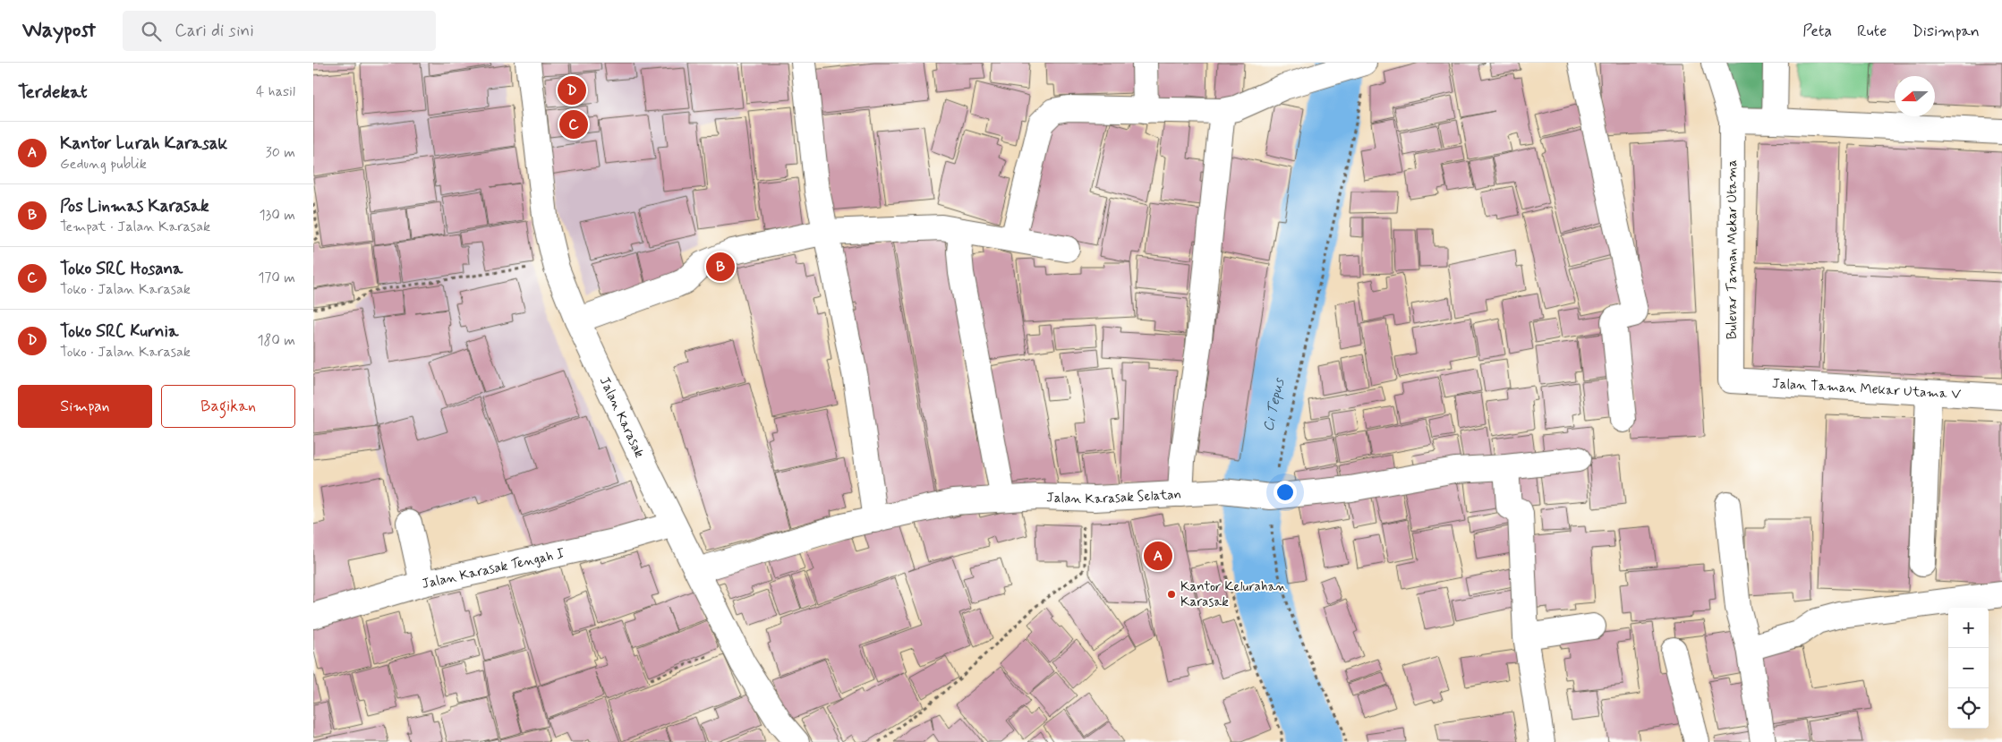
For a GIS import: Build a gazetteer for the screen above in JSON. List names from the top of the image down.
{
  "streets": {
    "street": [
      "Bulevar Taman Mekar Utama",
      "Jalan Taman Mekar Utama V",
      "Jalan Karasak",
      "Jalan Karasak Selatan",
      "Jalan Karasak Tengah I"
    ]
  },
  "crossings": [
    ["Bulevar Taman Mekar Utama", "Jalan Taman Mekar Utama V"],
    ["Jalan Karasak", "Jalan Karasak Selatan"],
    ["Jalan Karasak", "Jalan Karasak Tengah I"]
  ],
  "water": ["Ci Tepus"],
  "places": ["Kantor Kelurahan Karasak"],
  "north": "left",
  "page": {
    "header": "Waypost",
    "search": "Cari di sini",
    "nav": ["Peta", "Rute", "Disimpan"],
    "heading": ["Terdekat", "4 hasil"],
    "pins": [
      "D",
      "C",
      "B",
      "A"
    ],
    "list": [
      {
        "mark": "A",
        "name": "Kantor Lurah Karasak",
        "note": "Gedung publik",
        "value": "30 m"
      },
      {
        "mark": "B",
        "name": "Pos Linmas Karasak",
        "note": "Tempat · Jalan Karasak",
        "value": "130 m"
      },
      {
        "mark": "C",
        "name": "Toko SRC Hosana",
        "note": "Toko · Jalan Karasak",
        "value": "170 m"
      },
      {
        "mark": "D",
        "name": "Toko SRC Kurnia",
        "note": "Toko · Jalan Karasak",
        "value": "180 m"
      }
    ],
    "buttons": ["Simpan", "Bagikan"],
    "map_buttons": ["+", "−"]
  }
}
